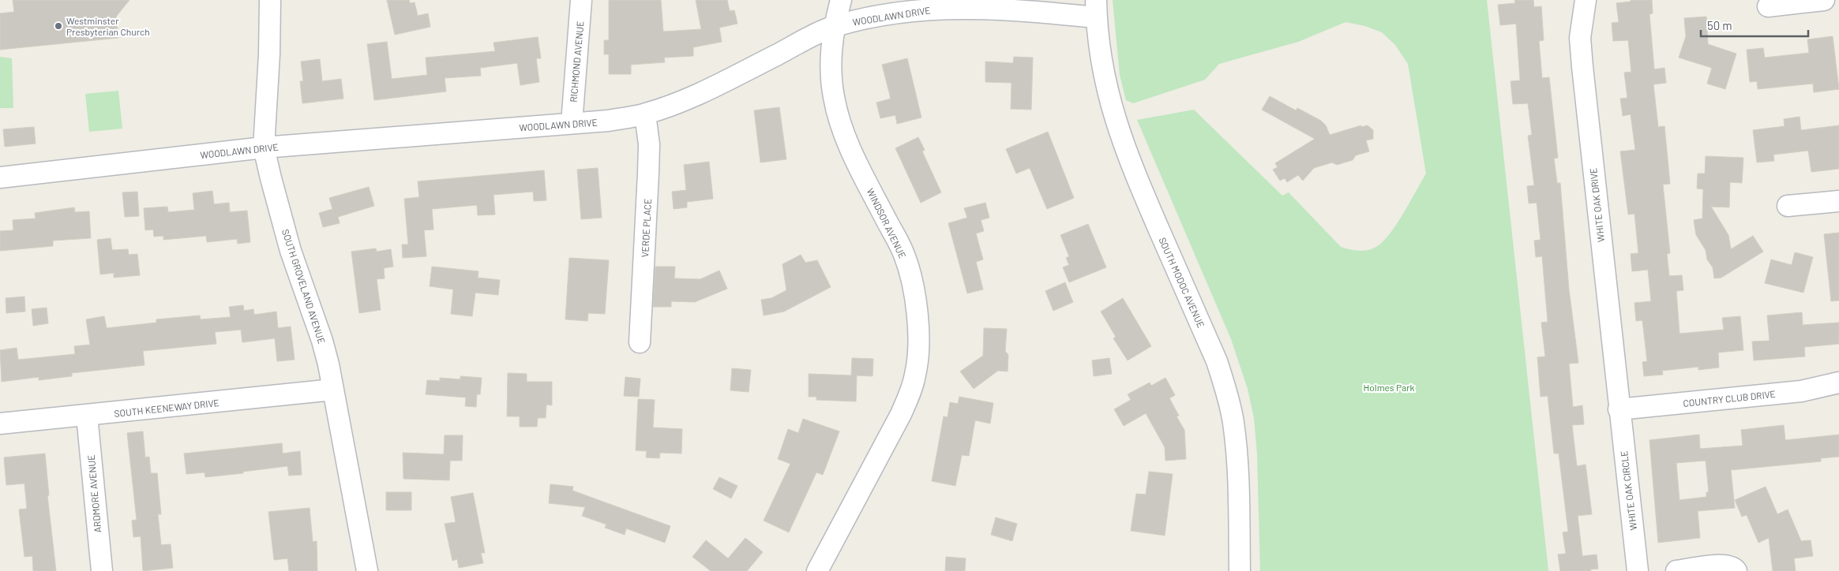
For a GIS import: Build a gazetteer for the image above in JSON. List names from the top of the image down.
{
  "streets": {
    "street": [
      "WOODLAWN DRIVE",
      "RICHMOND AVENUE",
      "WHITE OAK DRIVE",
      "WINDSOR AVENUE",
      "VERDE PLACE",
      "SOUTH MODOC AVENUE",
      "SOUTH GROVELAND AVENUE",
      "COUNTRY CLUB DRIVE",
      "SOUTH KEENEWAY DRIVE",
      "WHITE OAK CIRCLE",
      "ARDMORE AVENUE"
    ]
  },
  "crossings": [
    ["WOODLAWN DRIVE", "RICHMOND AVENUE"],
    ["WOODLAWN DRIVE", "WINDSOR AVENUE"],
    ["WOODLAWN DRIVE", "VERDE PLACE"],
    ["WOODLAWN DRIVE", "SOUTH MODOC AVENUE"],
    ["WOODLAWN DRIVE", "SOUTH GROVELAND AVENUE"],
    ["WHITE OAK DRIVE", "COUNTRY CLUB DRIVE"],
    ["WHITE OAK DRIVE", "WHITE OAK CIRCLE"],
    ["SOUTH GROVELAND AVENUE", "SOUTH KEENEWAY DRIVE"],
    ["COUNTRY CLUB DRIVE", "WHITE OAK CIRCLE"],
    ["SOUTH KEENEWAY DRIVE", "ARDMORE AVENUE"]
  ],
  "parks": ["Holmes Park"],
  "places": ["Westminster Presbyterian Church"],
  "scale_bar": "50 m"
}
